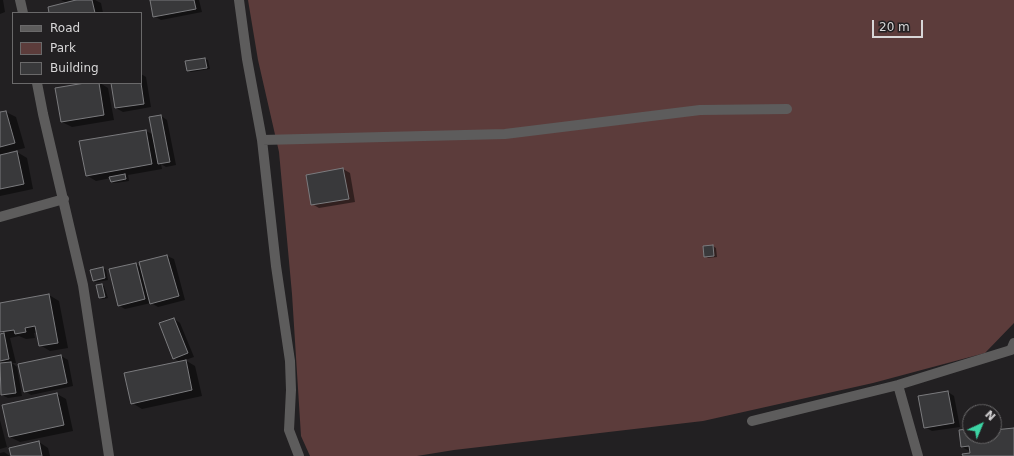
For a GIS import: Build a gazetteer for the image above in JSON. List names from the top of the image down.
{
  "legend": ["Road", "Park", "Building"],
  "scale_bar": "20 m",
  "north": "top right"
}
